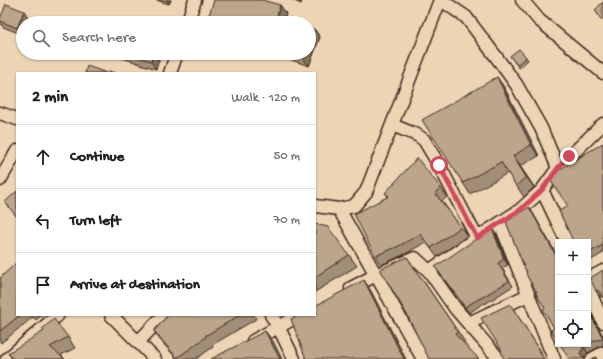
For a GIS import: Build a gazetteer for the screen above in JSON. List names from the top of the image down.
{
  "page": {
    "search": "Search here",
    "heading": ["2 min", "Walk · 120 m"],
    "list": [
      ["Continue", "50 m"],
      ["Turn left", "70 m"],
      "Arrive at destination"
    ],
    "map_buttons": ["+", "−"]
  }
}
